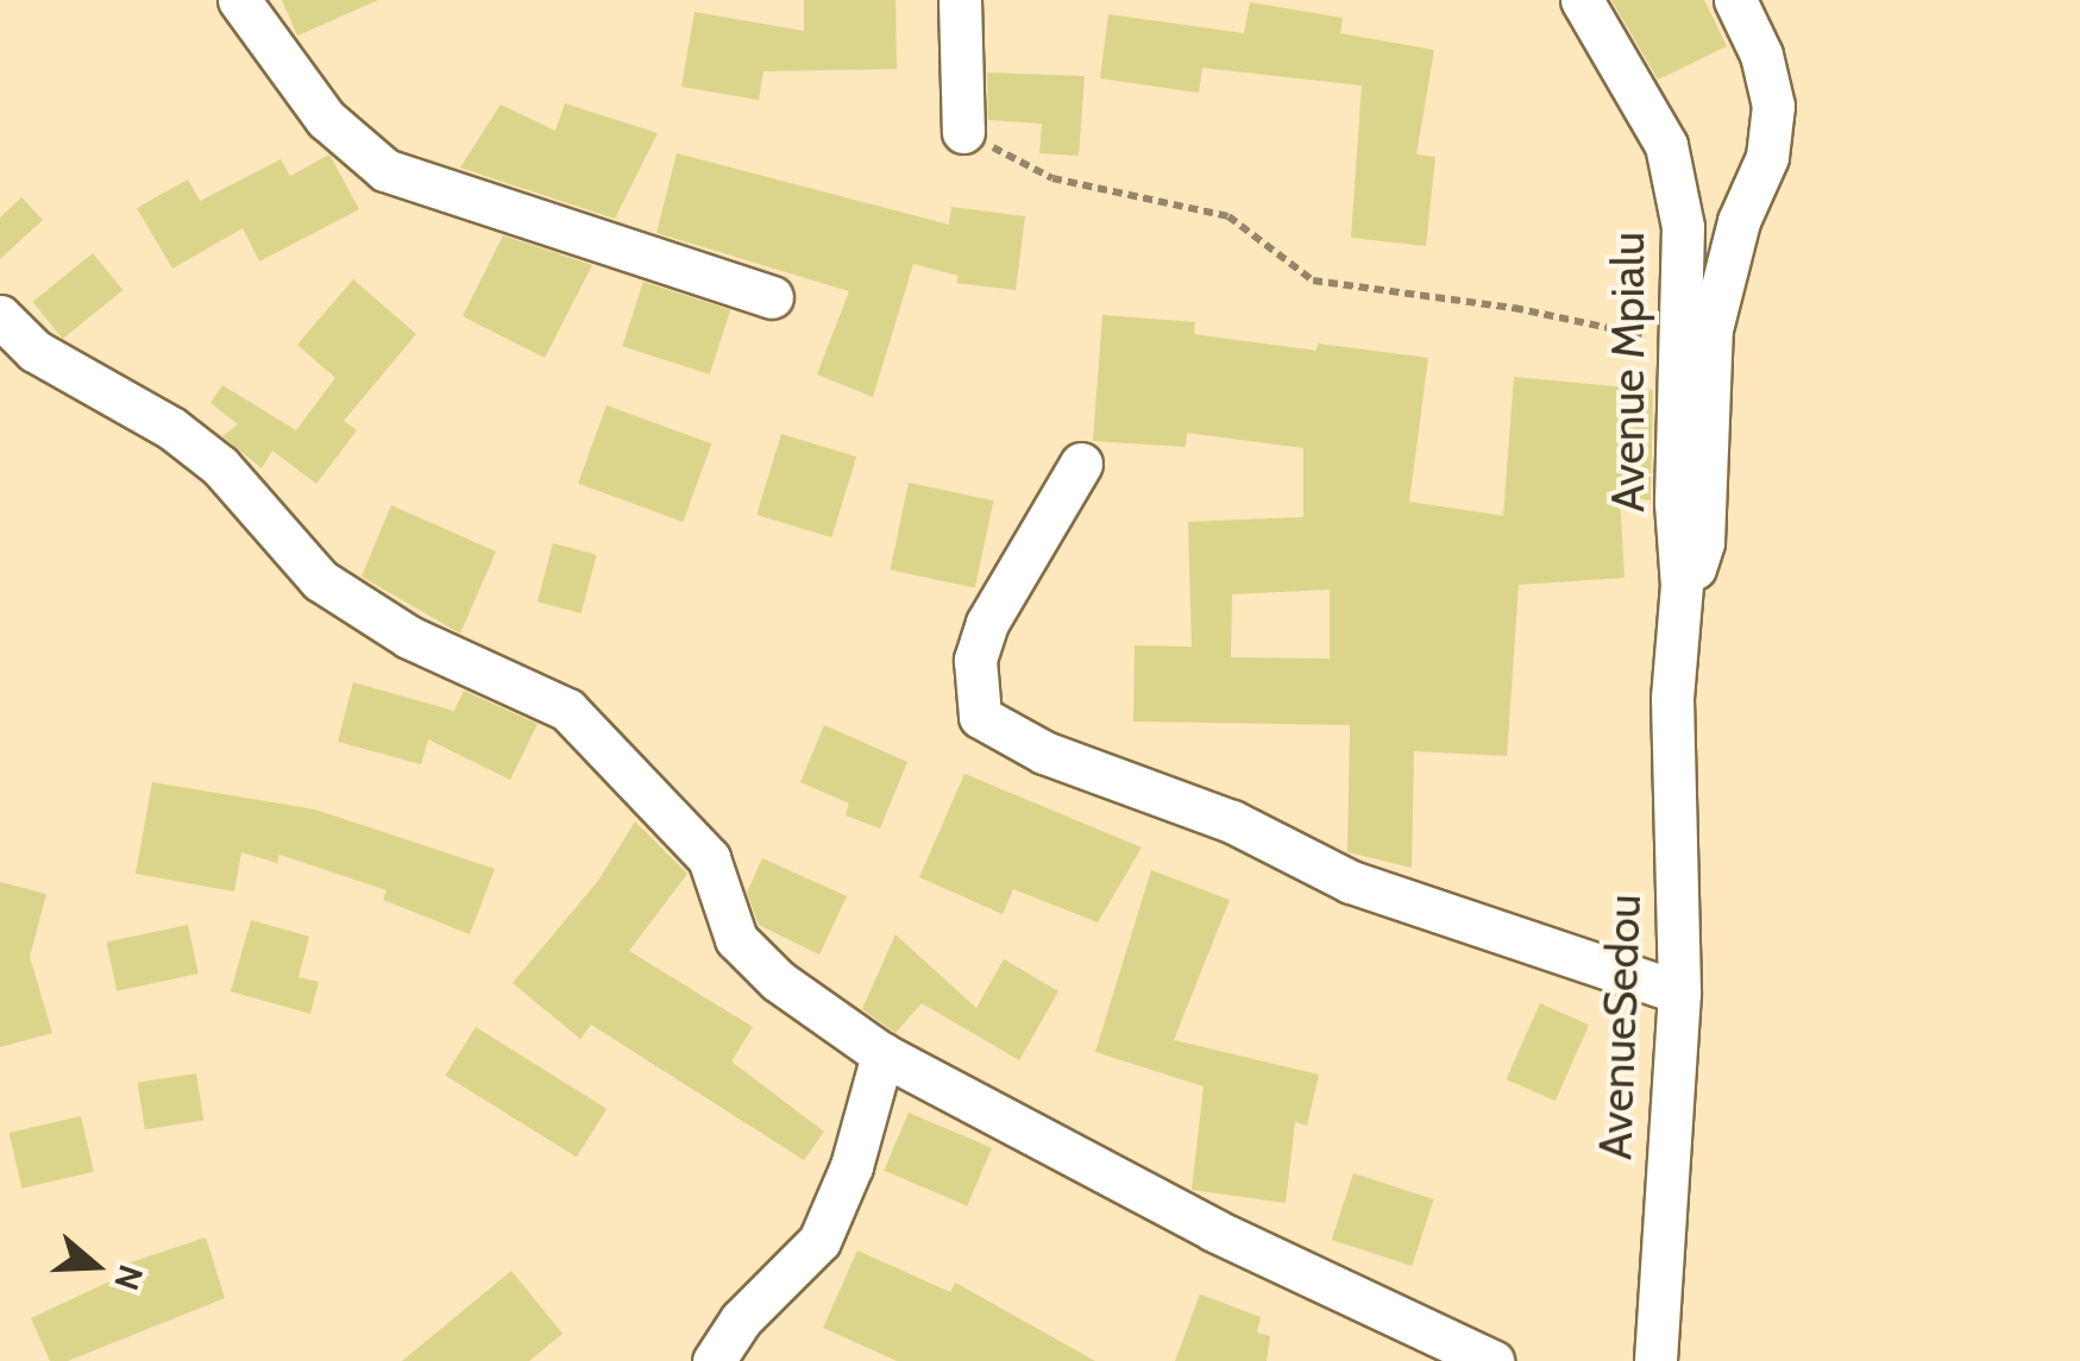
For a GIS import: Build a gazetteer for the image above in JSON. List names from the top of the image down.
{
  "streets": {
    "street": ["Avenue Mpialu", "AvenueSedou"]
  },
  "crossings": [
    ["Avenue Mpialu", "AvenueSedou"]
  ],
  "north": "right"
}
